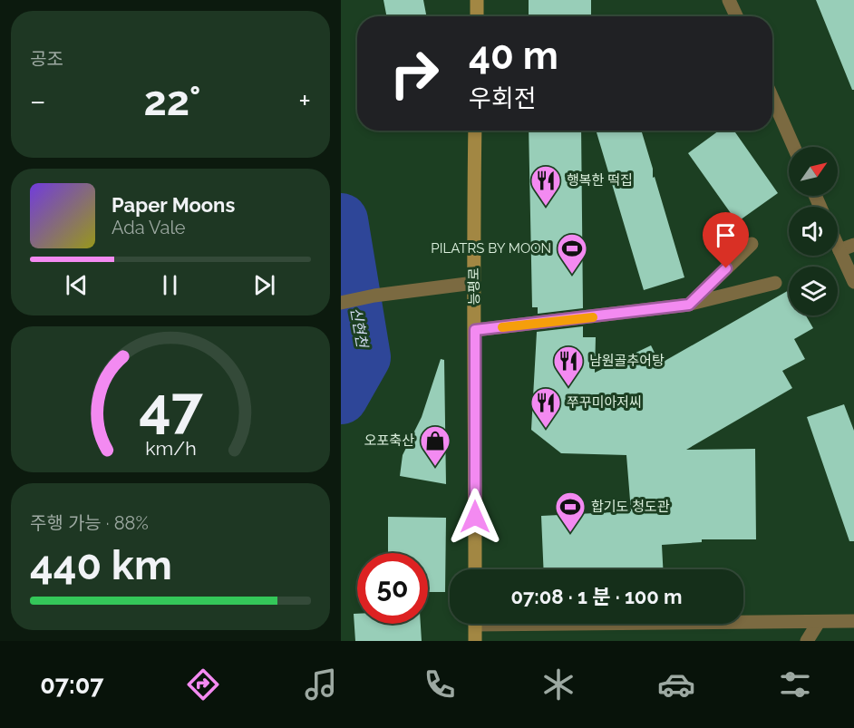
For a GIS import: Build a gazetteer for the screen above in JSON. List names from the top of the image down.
{
  "streets": {
    "main road": ["능평로"]
  },
  "water": ["신현천"],
  "places": {
    "restaurant": ["행복한 떡집", "남원골추어탕", "쭈꾸미아저씨"],
    "sports": ["PILATRS BY MOON", "합기도 청도관"],
    "shop": ["오포축산"]
  },
  "north": "top right",
  "page": {
    "tile": [
      "공조",
      ["주행 가능 · 88%", "440 km"]
    ],
    "turn": ["40 m", "우회전"],
    "heat": ["−", "22°", "+"],
    "song": ["Paper Moons", "Ada Vale"],
    "limit": "50",
    "trip": "07:08 · 1 분 · 100 m",
    "tabs": "07:07",
    "gauge": ["47", "km/h"]
  }
}
